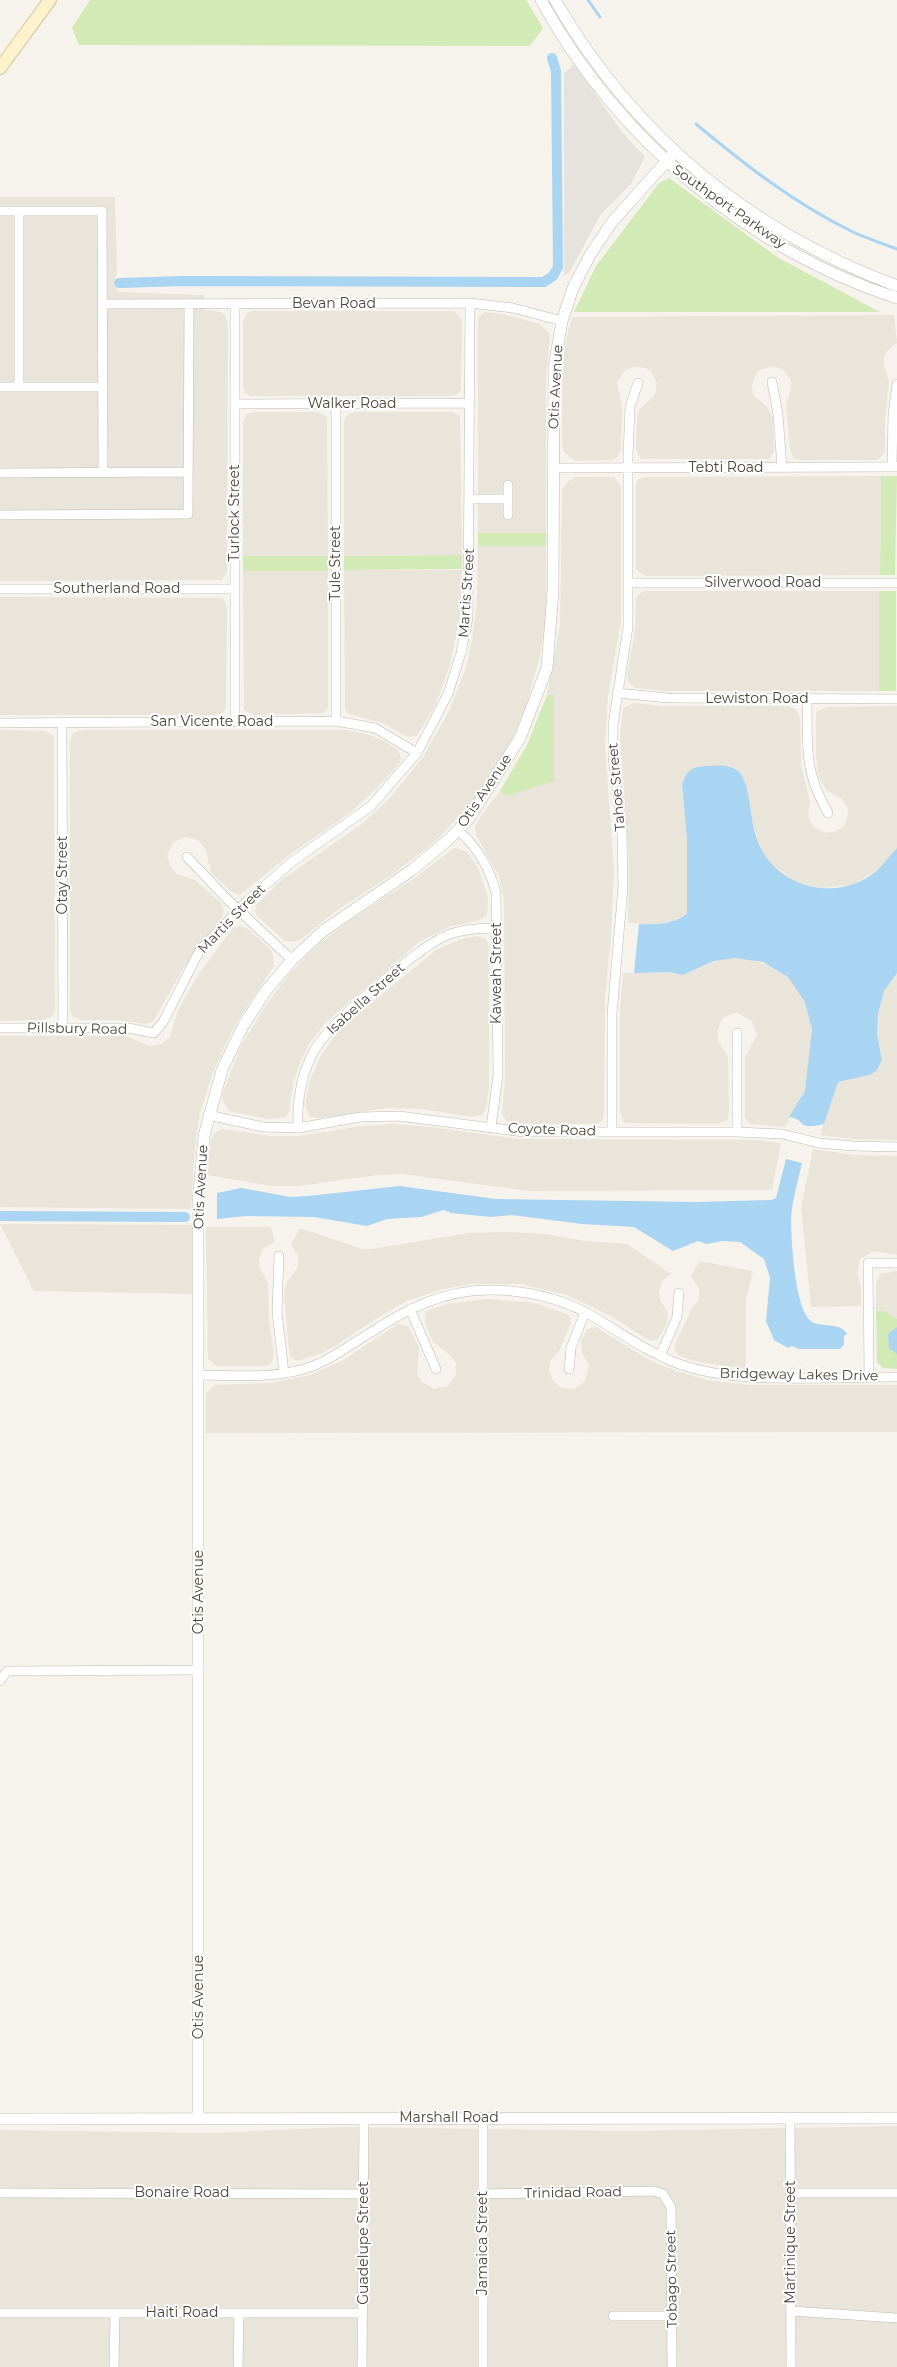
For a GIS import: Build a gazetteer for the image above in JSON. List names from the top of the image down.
{
  "streets": {
    "street": [
      "Southport Parkway",
      "Bevan Road",
      "Otis Avenue",
      "Walker Road",
      "Tebti Road",
      "Turlock Street",
      "Tule Street",
      "Silverwood Road",
      "Southerland Road",
      "Martis Street",
      "Lewiston Road",
      "San Vicente Road",
      "Tahoe Street",
      "Otay Street",
      "Kaweah Street",
      "Isabella Street",
      "Pillsbury Road",
      "Coyote Road",
      "Bridgeway Lakes Drive",
      "Marshall Road",
      "Bonaire Road",
      "Trinidad Road",
      "Martinique Street",
      "Guadelupe Street",
      "Jamaica Street",
      "Tobago Street",
      "Haiti Road"
    ]
  },
  "crossings": [
    ["Southport Parkway", "Otis Avenue"],
    ["Bevan Road", "Otis Avenue"],
    ["Bevan Road", "Turlock Street"],
    ["Bevan Road", "Martis Street"],
    ["Otis Avenue", "Tebti Road"],
    ["Otis Avenue", "Kaweah Street"],
    ["Otis Avenue", "Coyote Road"],
    ["Otis Avenue", "Bridgeway Lakes Drive"],
    ["Otis Avenue", "Marshall Road"],
    ["Walker Road", "Turlock Street"],
    ["Walker Road", "Tule Street"],
    ["Walker Road", "Martis Street"],
    ["Tebti Road", "Tahoe Street"],
    ["Turlock Street", "Southerland Road"],
    ["Turlock Street", "San Vicente Road"],
    ["Tule Street", "San Vicente Road"],
    ["Silverwood Road", "Tahoe Street"],
    ["Martis Street", "San Vicente Road"],
    ["Martis Street", "Pillsbury Road"],
    ["Lewiston Road", "Tahoe Street"],
    ["San Vicente Road", "Otay Street"],
    ["Tahoe Street", "Coyote Road"],
    ["Otay Street", "Pillsbury Road"],
    ["Kaweah Street", "Isabella Street"],
    ["Kaweah Street", "Coyote Road"],
    ["Isabella Street", "Coyote Road"],
    ["Marshall Road", "Martinique Street"],
    ["Marshall Road", "Guadelupe Street"],
    ["Marshall Road", "Jamaica Street"],
    ["Bonaire Road", "Guadelupe Street"],
    ["Trinidad Road", "Jamaica Street"],
    ["Trinidad Road", "Tobago Street"],
    ["Guadelupe Street", "Haiti Road"]
  ]
}
